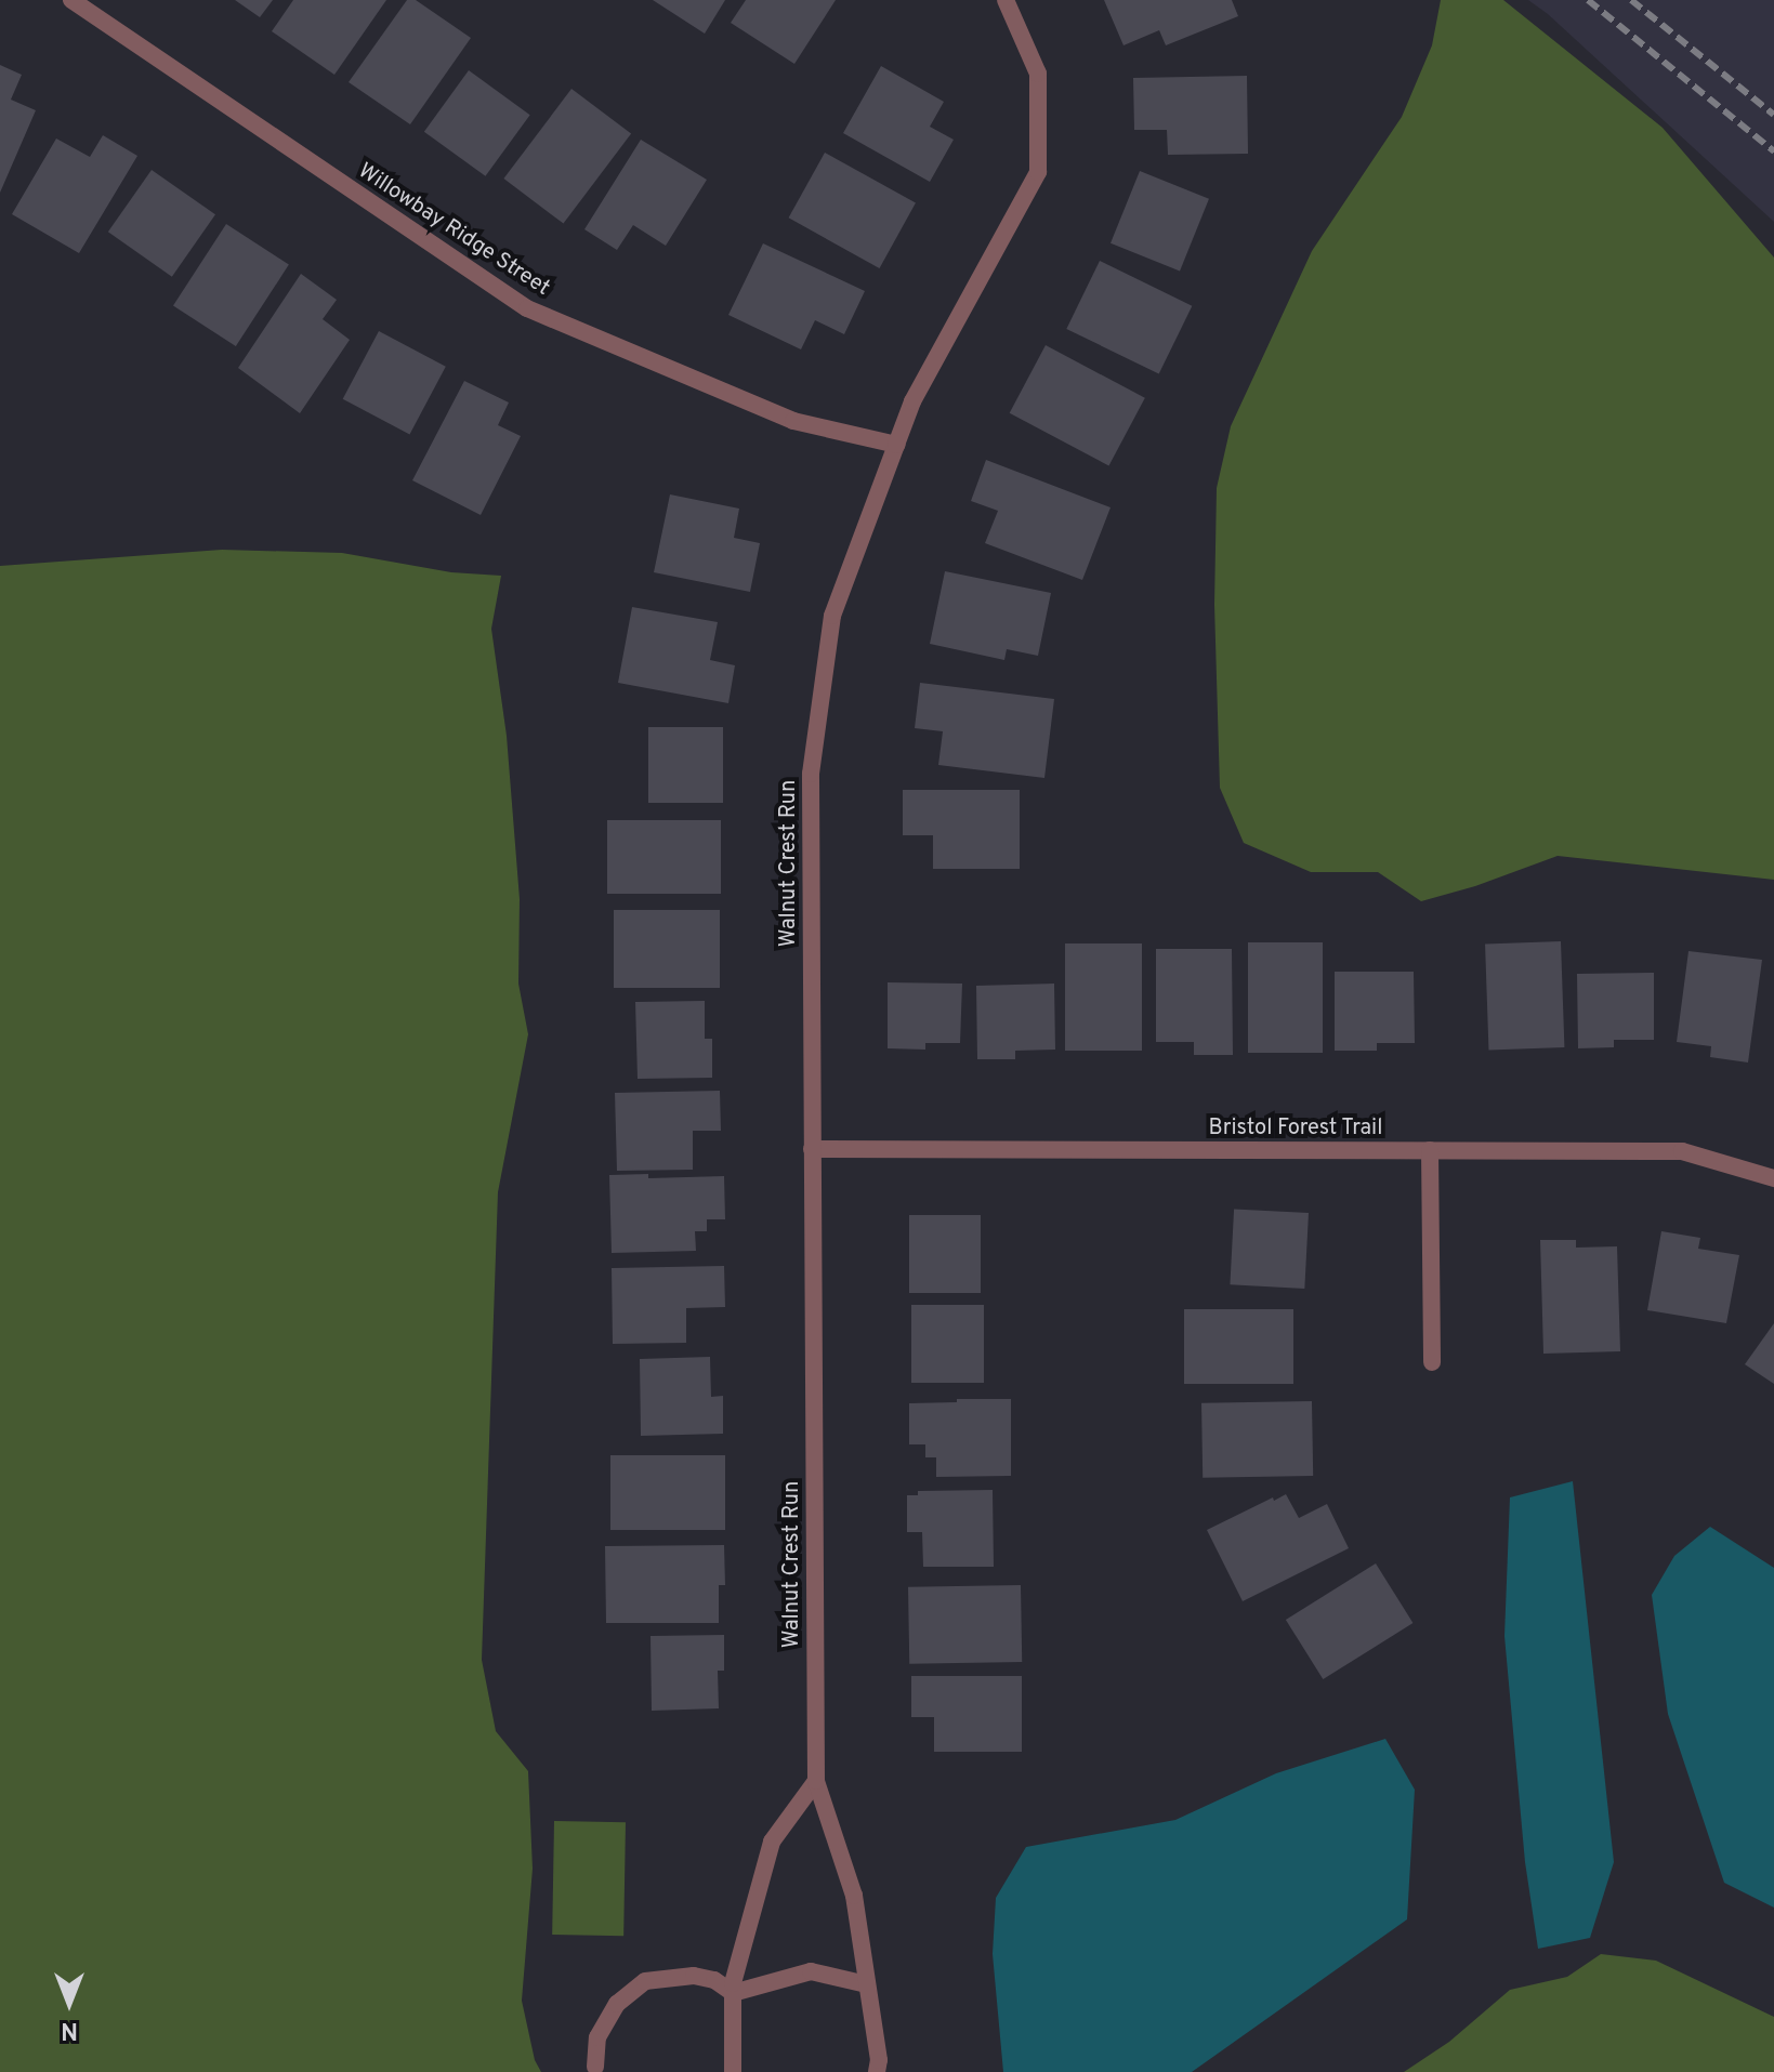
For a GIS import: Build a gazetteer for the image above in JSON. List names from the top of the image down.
{
  "streets": {
    "street": ["Willowbay Ridge Street", "Walnut Crest Run", "Bristol Forest Trail"]
  },
  "crossings": [
    ["Willowbay Ridge Street", "Walnut Crest Run"],
    ["Walnut Crest Run", "Bristol Forest Trail"]
  ],
  "north": "bottom"
}
